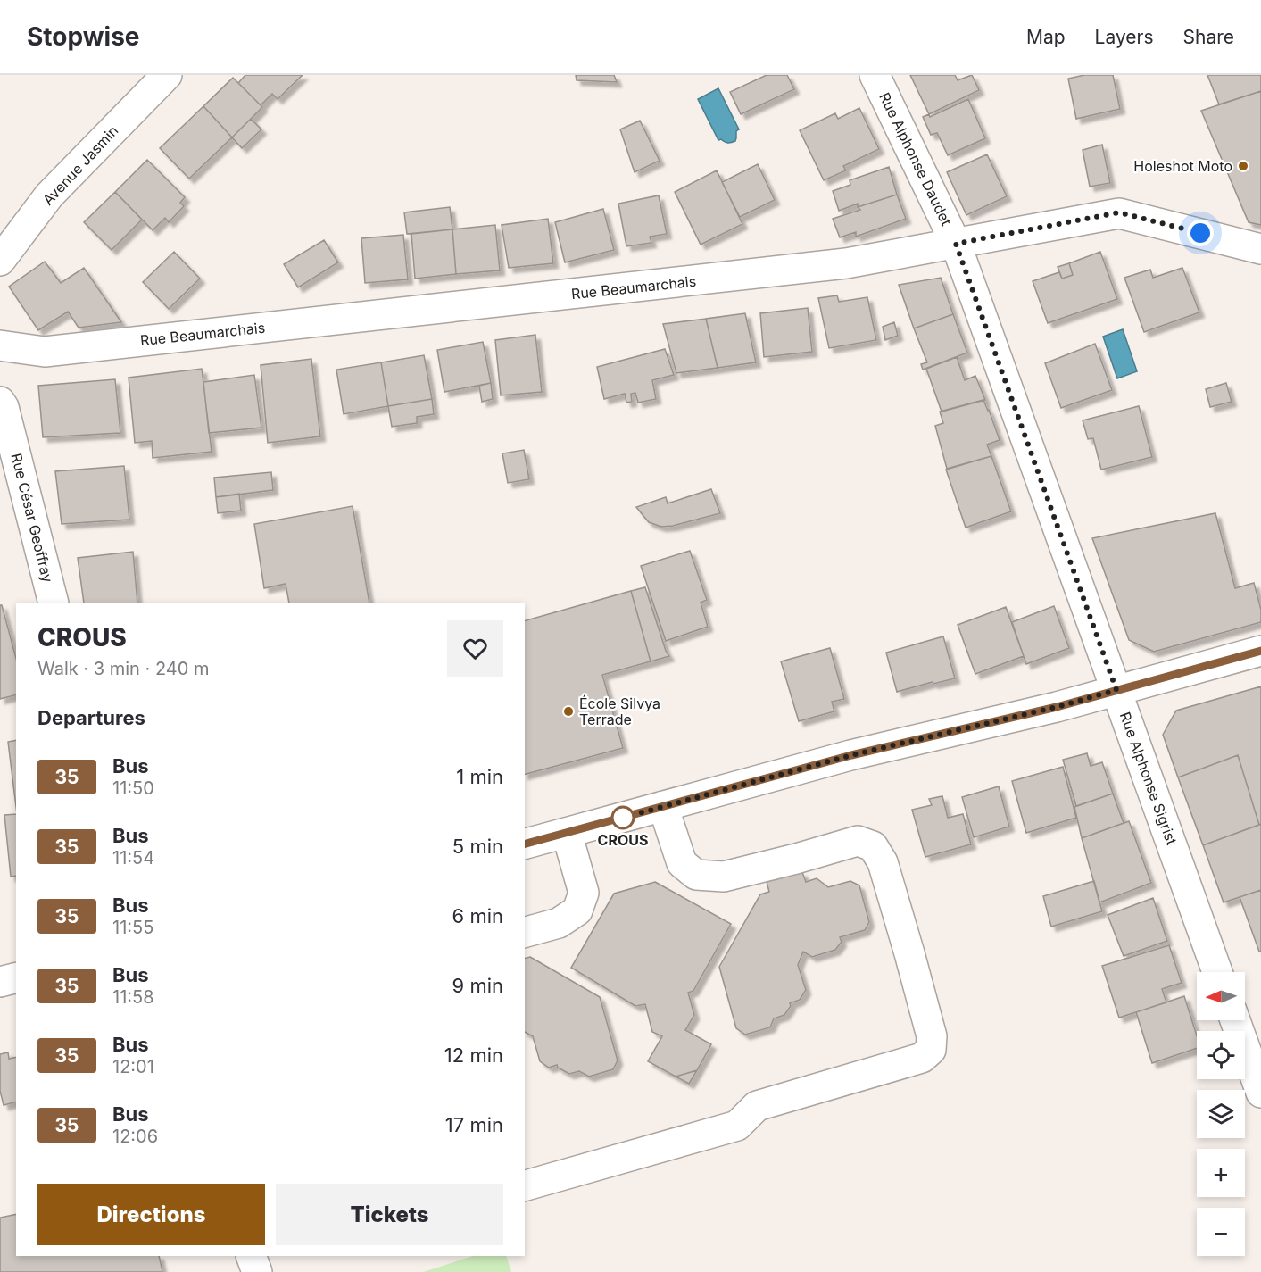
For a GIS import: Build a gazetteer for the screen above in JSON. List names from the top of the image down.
{
  "streets": {
    "street": [
      "Rue Alphonse Daudet",
      "Avenue Jasmin",
      "Rue Beaumarchais",
      "Rue César Geoffray",
      "Rue Alphonse Sigrist"
    ]
  },
  "crossings": [
    ["Rue Alphonse Daudet", "Rue Beaumarchais"],
    ["Rue Alphonse Daudet", "Rue Alphonse Sigrist"],
    ["Rue Beaumarchais", "Rue Alphonse Sigrist"]
  ],
  "places": ["Holeshot Moto", "École Silvya Terrade", "CROUS"],
  "lines": ["bus line 35"],
  "north": "left",
  "page": {
    "header": "Stopwise",
    "nav": ["Map", "Layers", "Share"],
    "heading": [
      ["CROUS", "Walk · 3 min · 240 m"],
      "Departures"
    ],
    "list": [
      {
        "mark": "35",
        "name": "Bus",
        "note": "11:50",
        "value": "1 min"
      },
      {
        "mark": "35",
        "name": "Bus",
        "note": "11:54",
        "value": "5 min"
      },
      {
        "mark": "35",
        "name": "Bus",
        "note": "11:55",
        "value": "6 min"
      },
      {
        "mark": "35",
        "name": "Bus",
        "note": "11:58",
        "value": "9 min"
      },
      {
        "mark": "35",
        "name": "Bus",
        "note": "12:01",
        "value": "12 min"
      },
      {
        "mark": "35",
        "name": "Bus",
        "note": "12:06",
        "value": "17 min"
      }
    ],
    "map_buttons": ["+", "−"],
    "buttons": ["Directions", "Tickets"]
  }
}
